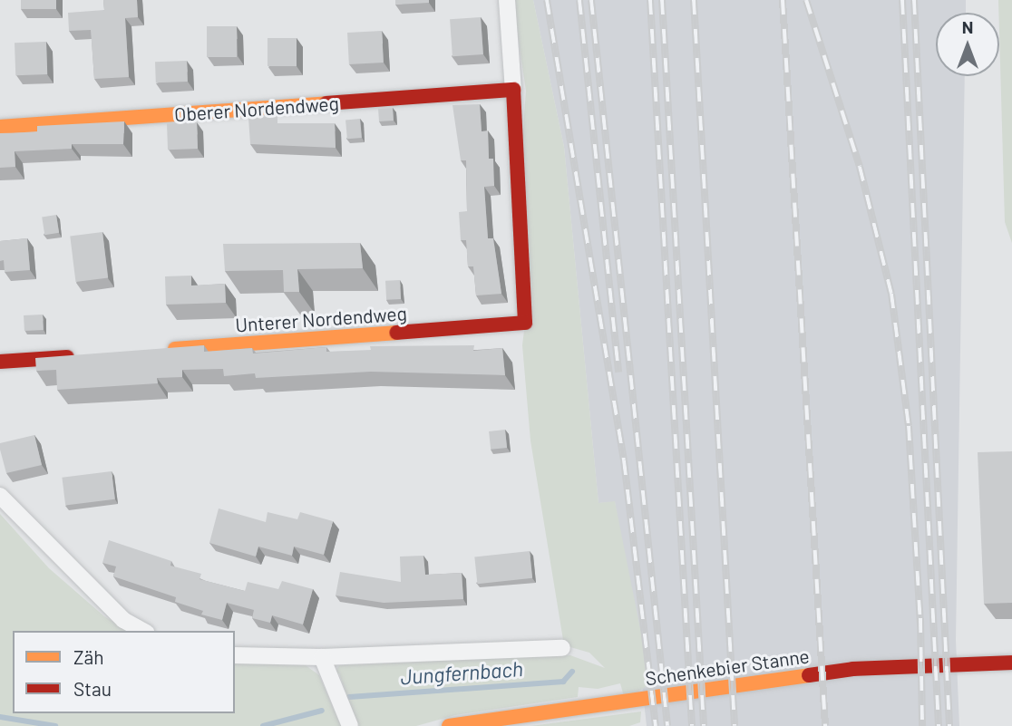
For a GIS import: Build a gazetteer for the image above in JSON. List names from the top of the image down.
{
  "streets": {
    "street": ["Oberer Nordendweg", "Unterer Nordendweg", "Schenkebier Stanne"]
  },
  "crossings": [
    ["Oberer Nordendweg", "Unterer Nordendweg"]
  ],
  "water": ["Jungfernbach"],
  "legend": ["Zäh", "Stau"],
  "north": "top"
}
